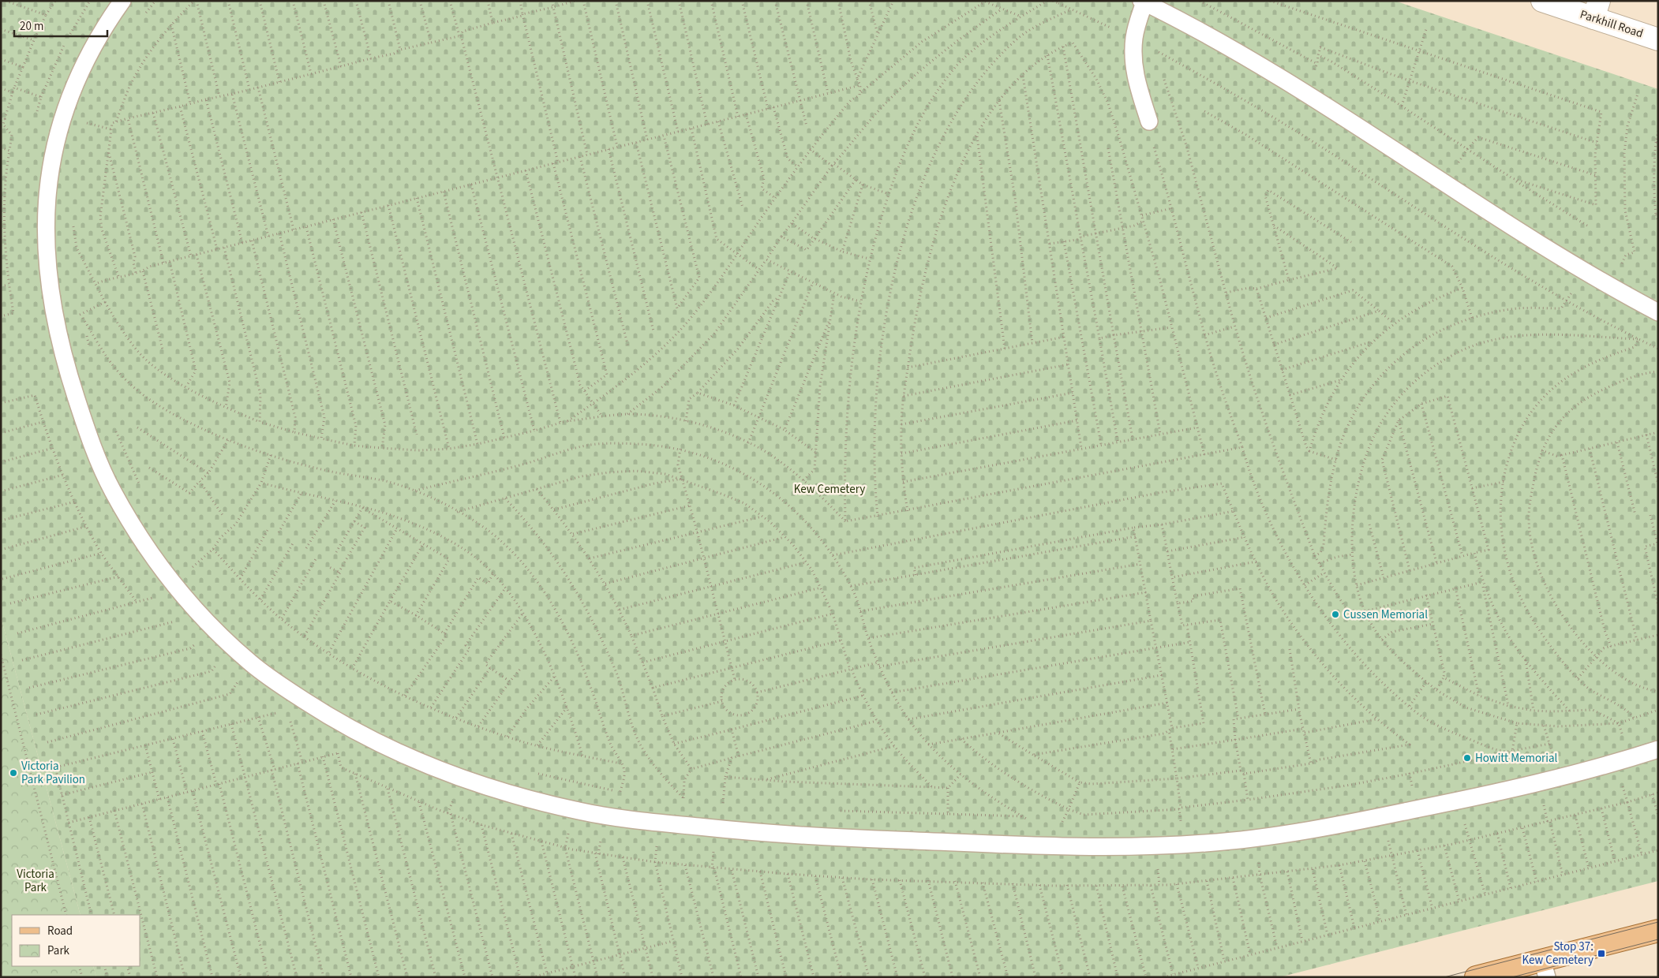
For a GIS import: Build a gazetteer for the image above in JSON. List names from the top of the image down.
{
  "streets": {
    "street": ["Parkhill Road"]
  },
  "parks": ["Kew Cemetery", "Victoria Park"],
  "places": {
    "other": ["Cussen Memorial", "Howitt Memorial", "Victoria Park Pavilion"],
    "transit": ["Stop 37: Kew Cemetery"]
  },
  "legend": ["Road", "Park"],
  "scale_bar": "20 m"
}
